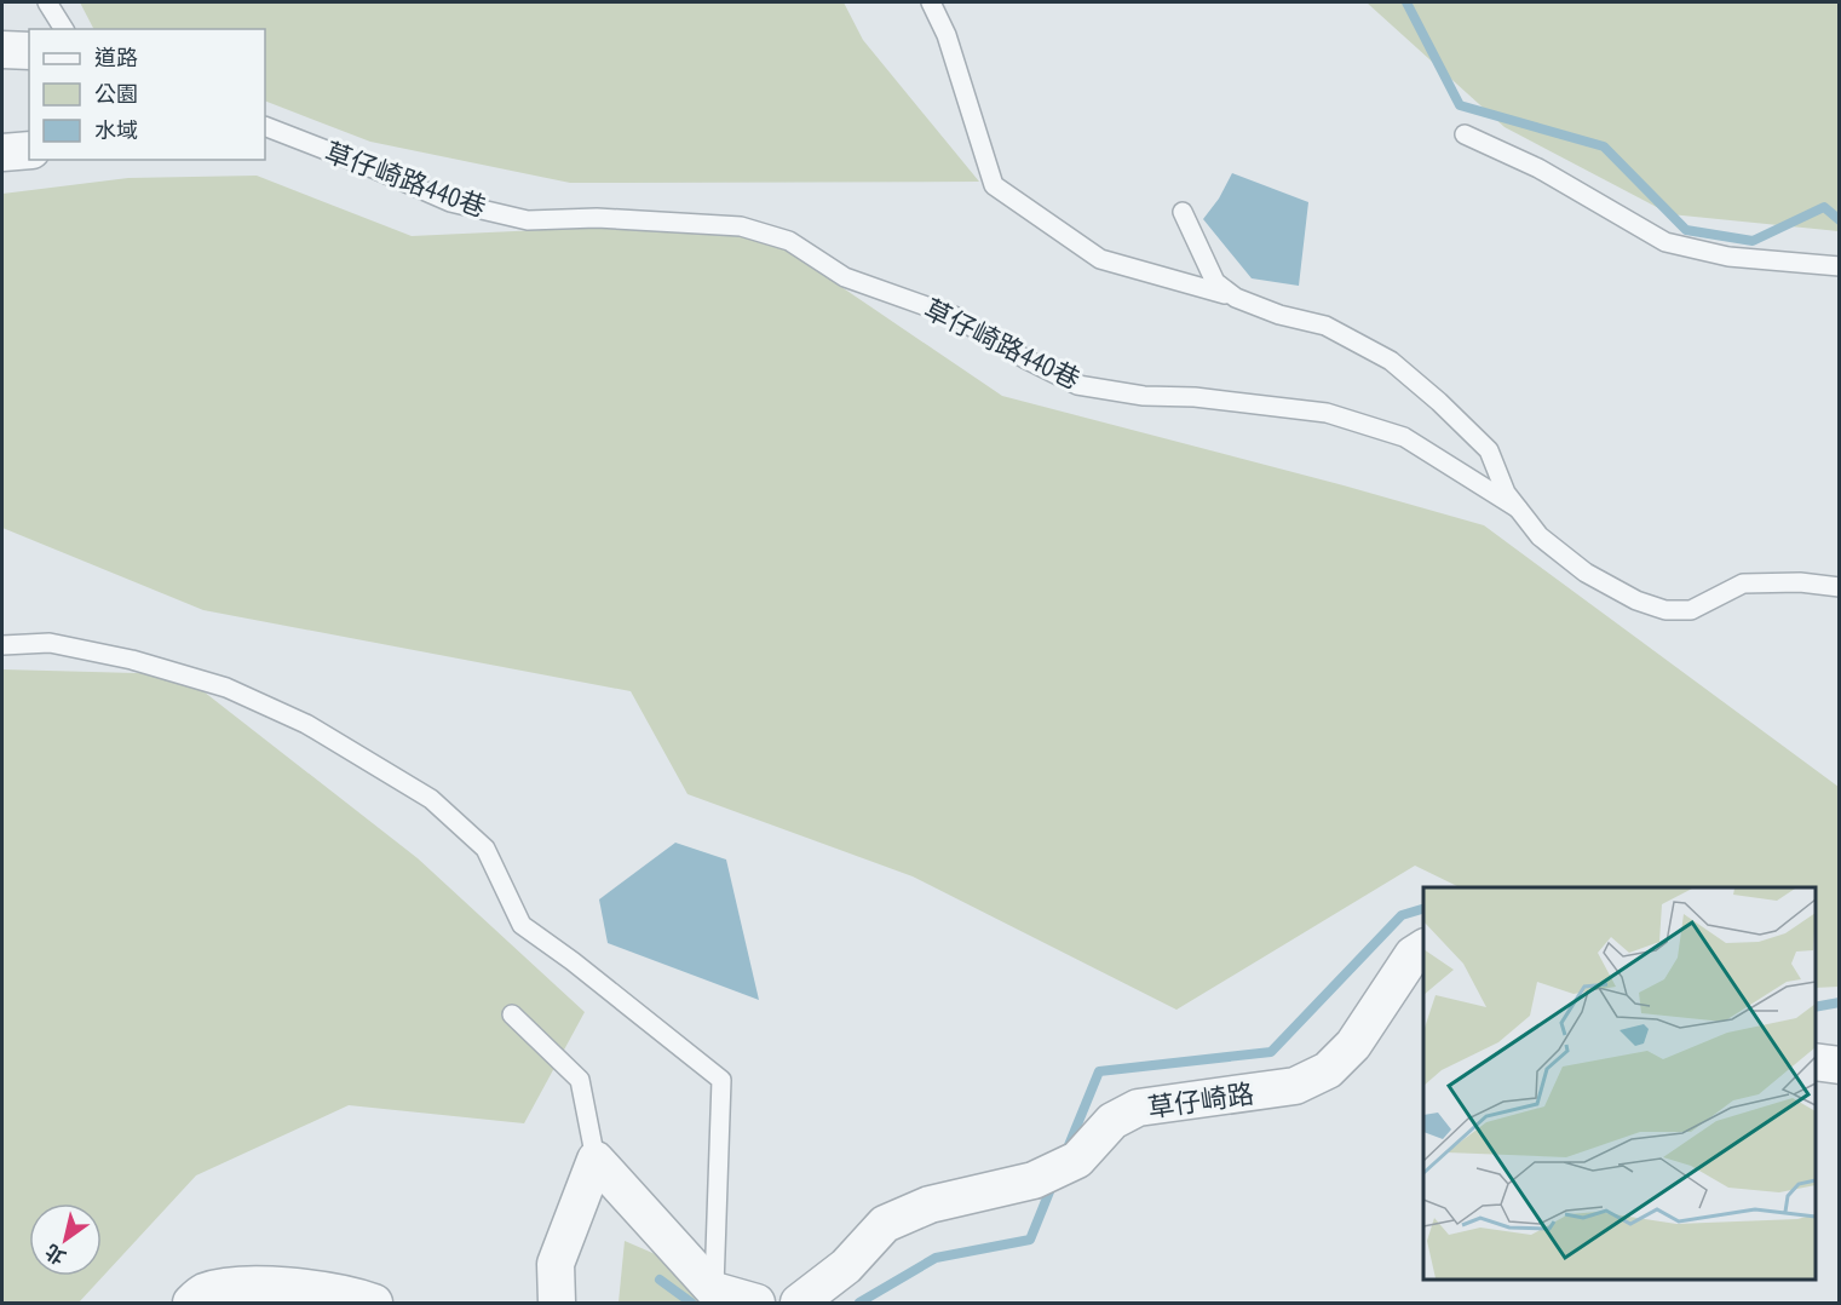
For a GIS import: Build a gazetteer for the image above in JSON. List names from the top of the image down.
{
  "streets": {
    "street": ["草仔崎路"],
    "lane": ["草仔崎路440巷"]
  },
  "legend": ["道路", "公園", "水域"],
  "north": "bottom left"
}
